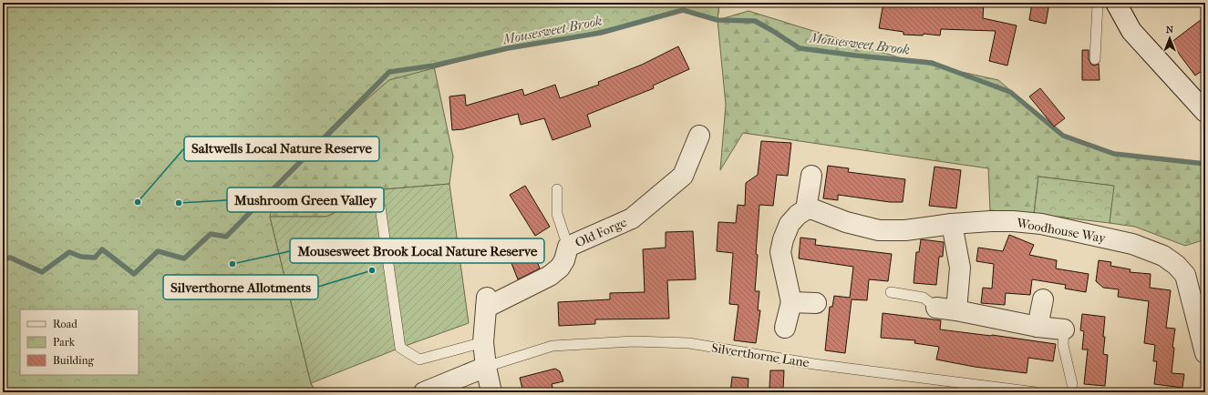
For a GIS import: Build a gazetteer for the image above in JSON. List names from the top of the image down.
{
  "streets": {
    "street": ["Woodhouse Way", "Old Forge"],
    "lane": ["Silverthorne Lane"]
  },
  "water": ["Mousesweet Brook"],
  "places": [
    "Saltwells Local Nature Reserve",
    "Mushroom Green Valley",
    "Mousesweet Brook Local Nature Reserve",
    "Silverthorne Allotments"
  ],
  "legend": ["Road", "Park", "Building"],
  "north": "top"
}
